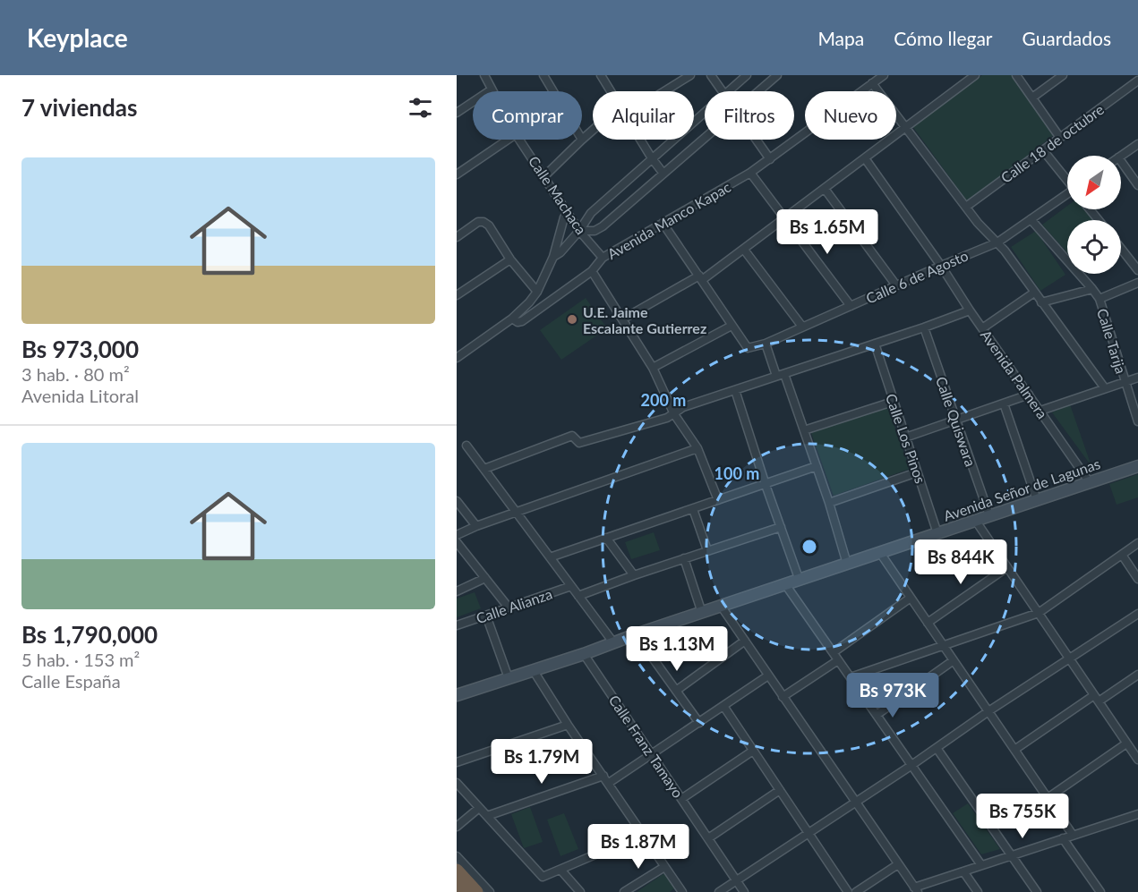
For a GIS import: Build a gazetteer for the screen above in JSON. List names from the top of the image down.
{
  "streets": {
    "street": [
      "Calle 18 de octubre",
      "Calle Machaca",
      "Avenida Manco Kapac",
      "Calle 6 de Agosto",
      "Calle Tarija",
      "Avenida Palmera",
      "Calle Quiswara",
      "Calle Los Pinos",
      "Avenida Señor de Lagunas",
      "Calle Alianza",
      "Calle Franz Tamayo"
    ]
  },
  "crossings": [
    ["Calle Machaca", "Avenida Manco Kapac"],
    ["Calle 6 de Agosto", "Calle Tarija"],
    ["Calle 6 de Agosto", "Avenida Palmera"],
    ["Avenida Palmera", "Avenida Señor de Lagunas"],
    ["Calle Quiswara", "Avenida Señor de Lagunas"],
    ["Calle Los Pinos", "Avenida Señor de Lagunas"],
    ["Avenida Señor de Lagunas", "Calle Franz Tamayo"]
  ],
  "places": ["U.E. Jaime Escalante Gutierrez"],
  "north": "bottom left",
  "page": {
    "header": "Keyplace",
    "nav": ["Mapa", "Cómo llegar", "Guardados"],
    "heading": "7 viviendas",
    "chip": [
      "Comprar",
      "Alquilar",
      "Filtros",
      "Nuevo"
    ],
    "list": [
      {
        "name": "Bs 973,000",
        "note": "3 hab. · 80 m² · Avenida Litoral"
      },
      {
        "name": "Bs 1,790,000",
        "note": "5 hab. · 153 m² · Calle España"
      }
    ],
    "price": [
      "Bs 1.65M",
      "Bs 844K",
      "Bs 1.13M",
      "Bs 973K",
      "Bs 1.79M",
      "Bs 755K",
      "Bs 1.87M"
    ]
  },
  "rings": ["200 m", "100 m"]
}
